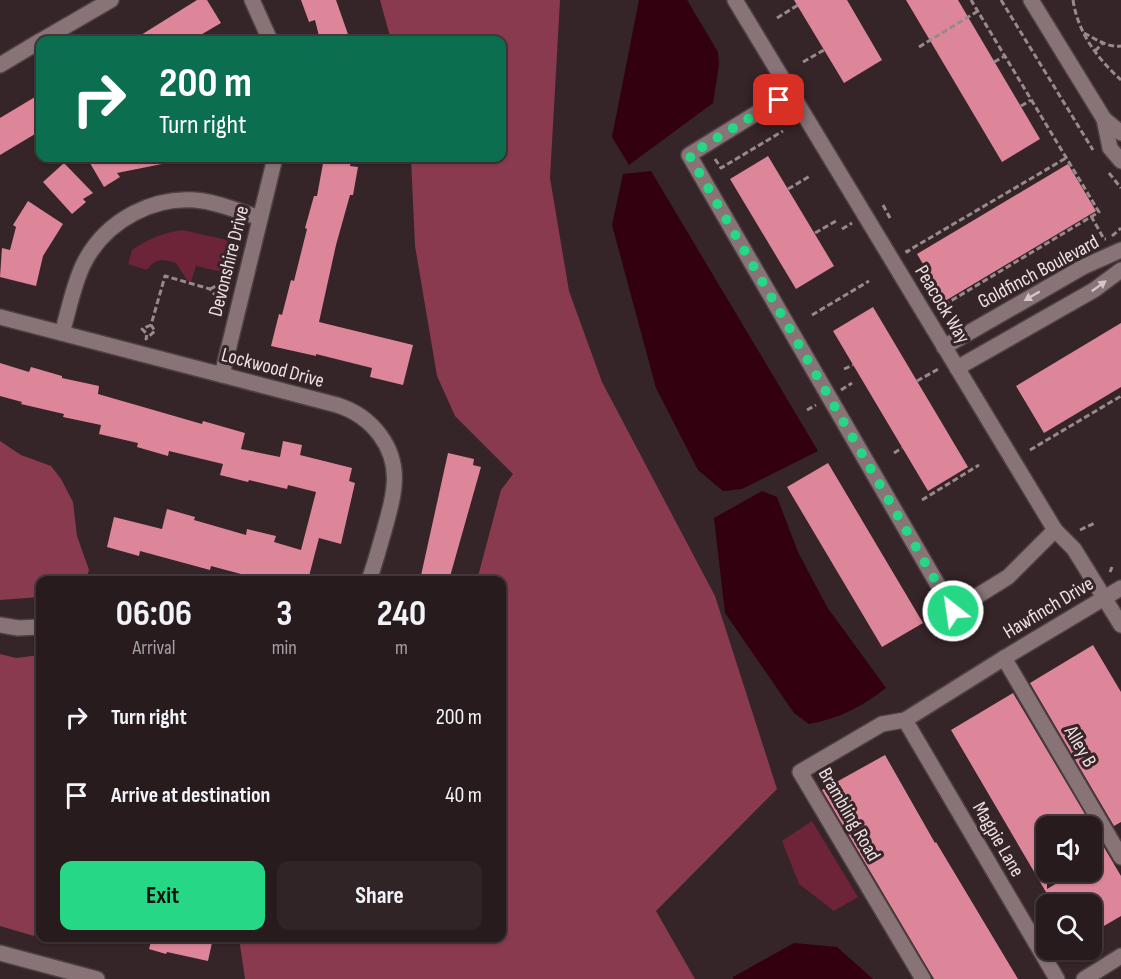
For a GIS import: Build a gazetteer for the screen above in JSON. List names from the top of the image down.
{
  "streets": {
    "street": [
      "Devonshire Drive",
      "Goldfinch Boulevard",
      "Peacock Way",
      "Lockwood Drive",
      "Hawfinch Drive",
      "Alley B",
      "Brambling Road",
      "Magpie Lane"
    ]
  },
  "crossings": [
    ["Devonshire Drive", "Lockwood Drive"],
    ["Goldfinch Boulevard", "Peacock Way"],
    ["Peacock Way", "Hawfinch Drive"],
    ["Hawfinch Drive", "Alley B"],
    ["Hawfinch Drive", "Brambling Road"],
    ["Hawfinch Drive", "Magpie Lane"],
    ["Brambling Road", "Magpie Lane"]
  ],
  "page": {
    "turn": ["200 m", "Turn right"],
    "eta": [
      "06:06",
      "Arrival",
      "3",
      "min",
      "240",
      "m"
    ],
    "list": [
      {
        "name": "Turn right",
        "value": "200 m"
      },
      {
        "name": "Arrive at destination",
        "value": "40 m"
      }
    ],
    "buttons": ["Exit", "Share"]
  }
}
